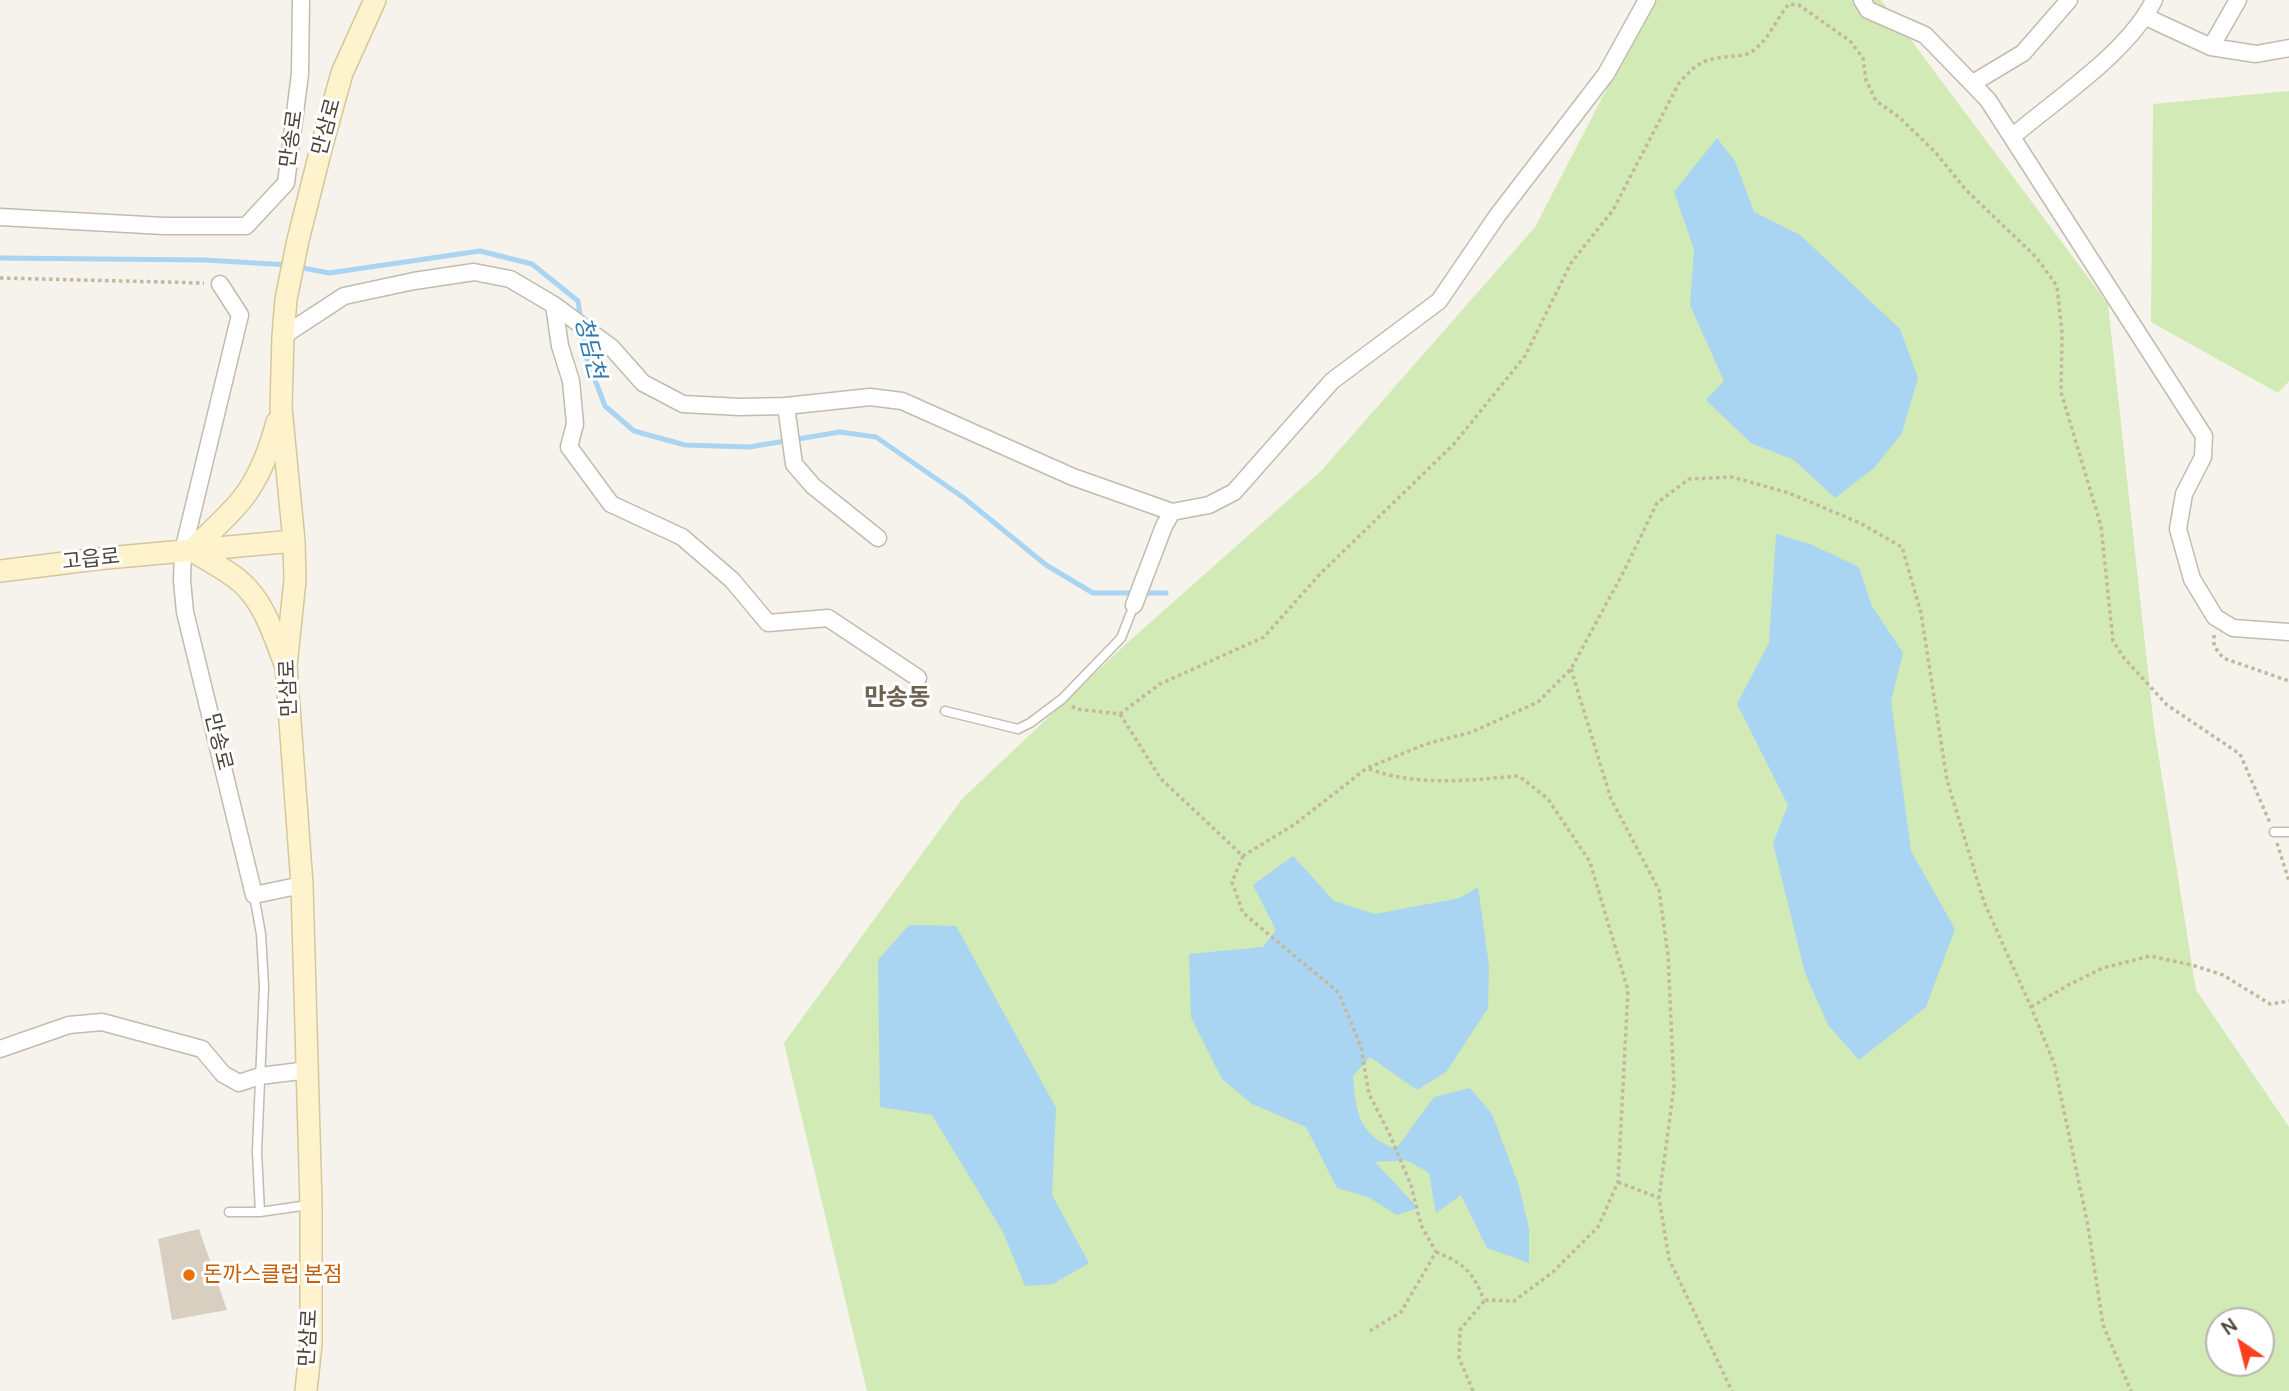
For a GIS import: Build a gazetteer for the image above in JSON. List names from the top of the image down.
{
  "streets": {
    "street": ["만삼로", "만송로", "고읍로"]
  },
  "crossings": [
    ["만삼로", "고읍로"],
    ["만송로", "고읍로"]
  ],
  "districts": ["만송동"],
  "water": ["청담천"],
  "places": ["돈까스클럽 본점"],
  "north": "top left"
}
